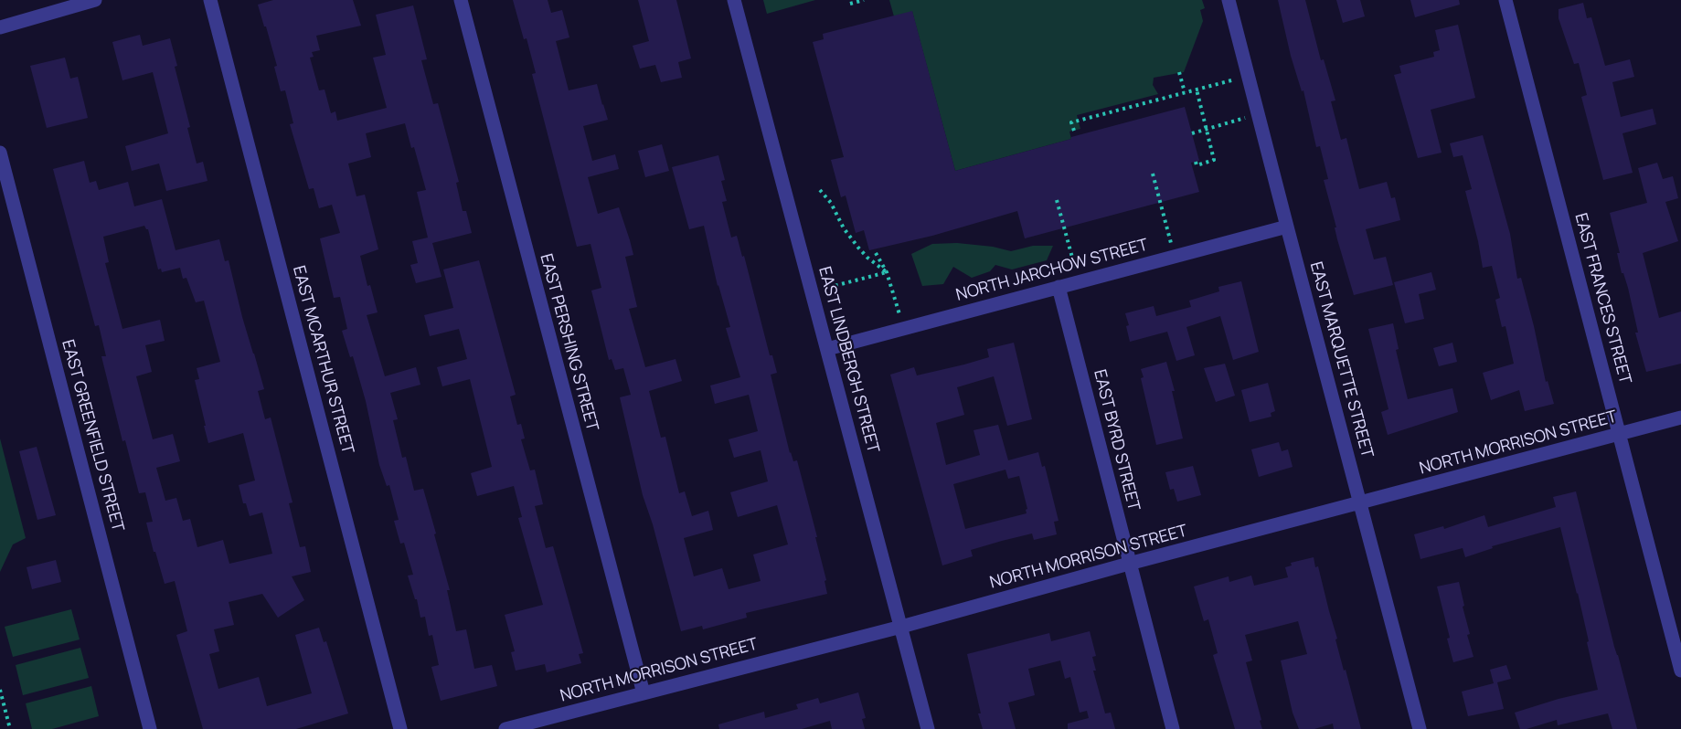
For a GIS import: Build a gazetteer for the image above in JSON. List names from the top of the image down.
{
  "streets": {
    "street": [
      "NORTH JARCHOW STREET",
      "EAST FRANCES STREET",
      "EAST PERSHING STREET",
      "EAST MCARTHUR STREET",
      "EAST LINDBERGH STREET",
      "EAST MARQUETTE STREET",
      "EAST GREENFIELD STREET",
      "EAST BYRD STREET",
      "NORTH MORRISON STREET"
    ]
  },
  "crossings": [
    ["NORTH JARCHOW STREET", "EAST LINDBERGH STREET"],
    ["NORTH JARCHOW STREET", "EAST MARQUETTE STREET"],
    ["NORTH JARCHOW STREET", "EAST BYRD STREET"],
    ["EAST FRANCES STREET", "NORTH MORRISON STREET"],
    ["EAST PERSHING STREET", "NORTH MORRISON STREET"],
    ["EAST LINDBERGH STREET", "NORTH MORRISON STREET"],
    ["EAST MARQUETTE STREET", "NORTH MORRISON STREET"],
    ["EAST BYRD STREET", "NORTH MORRISON STREET"]
  ]
}
